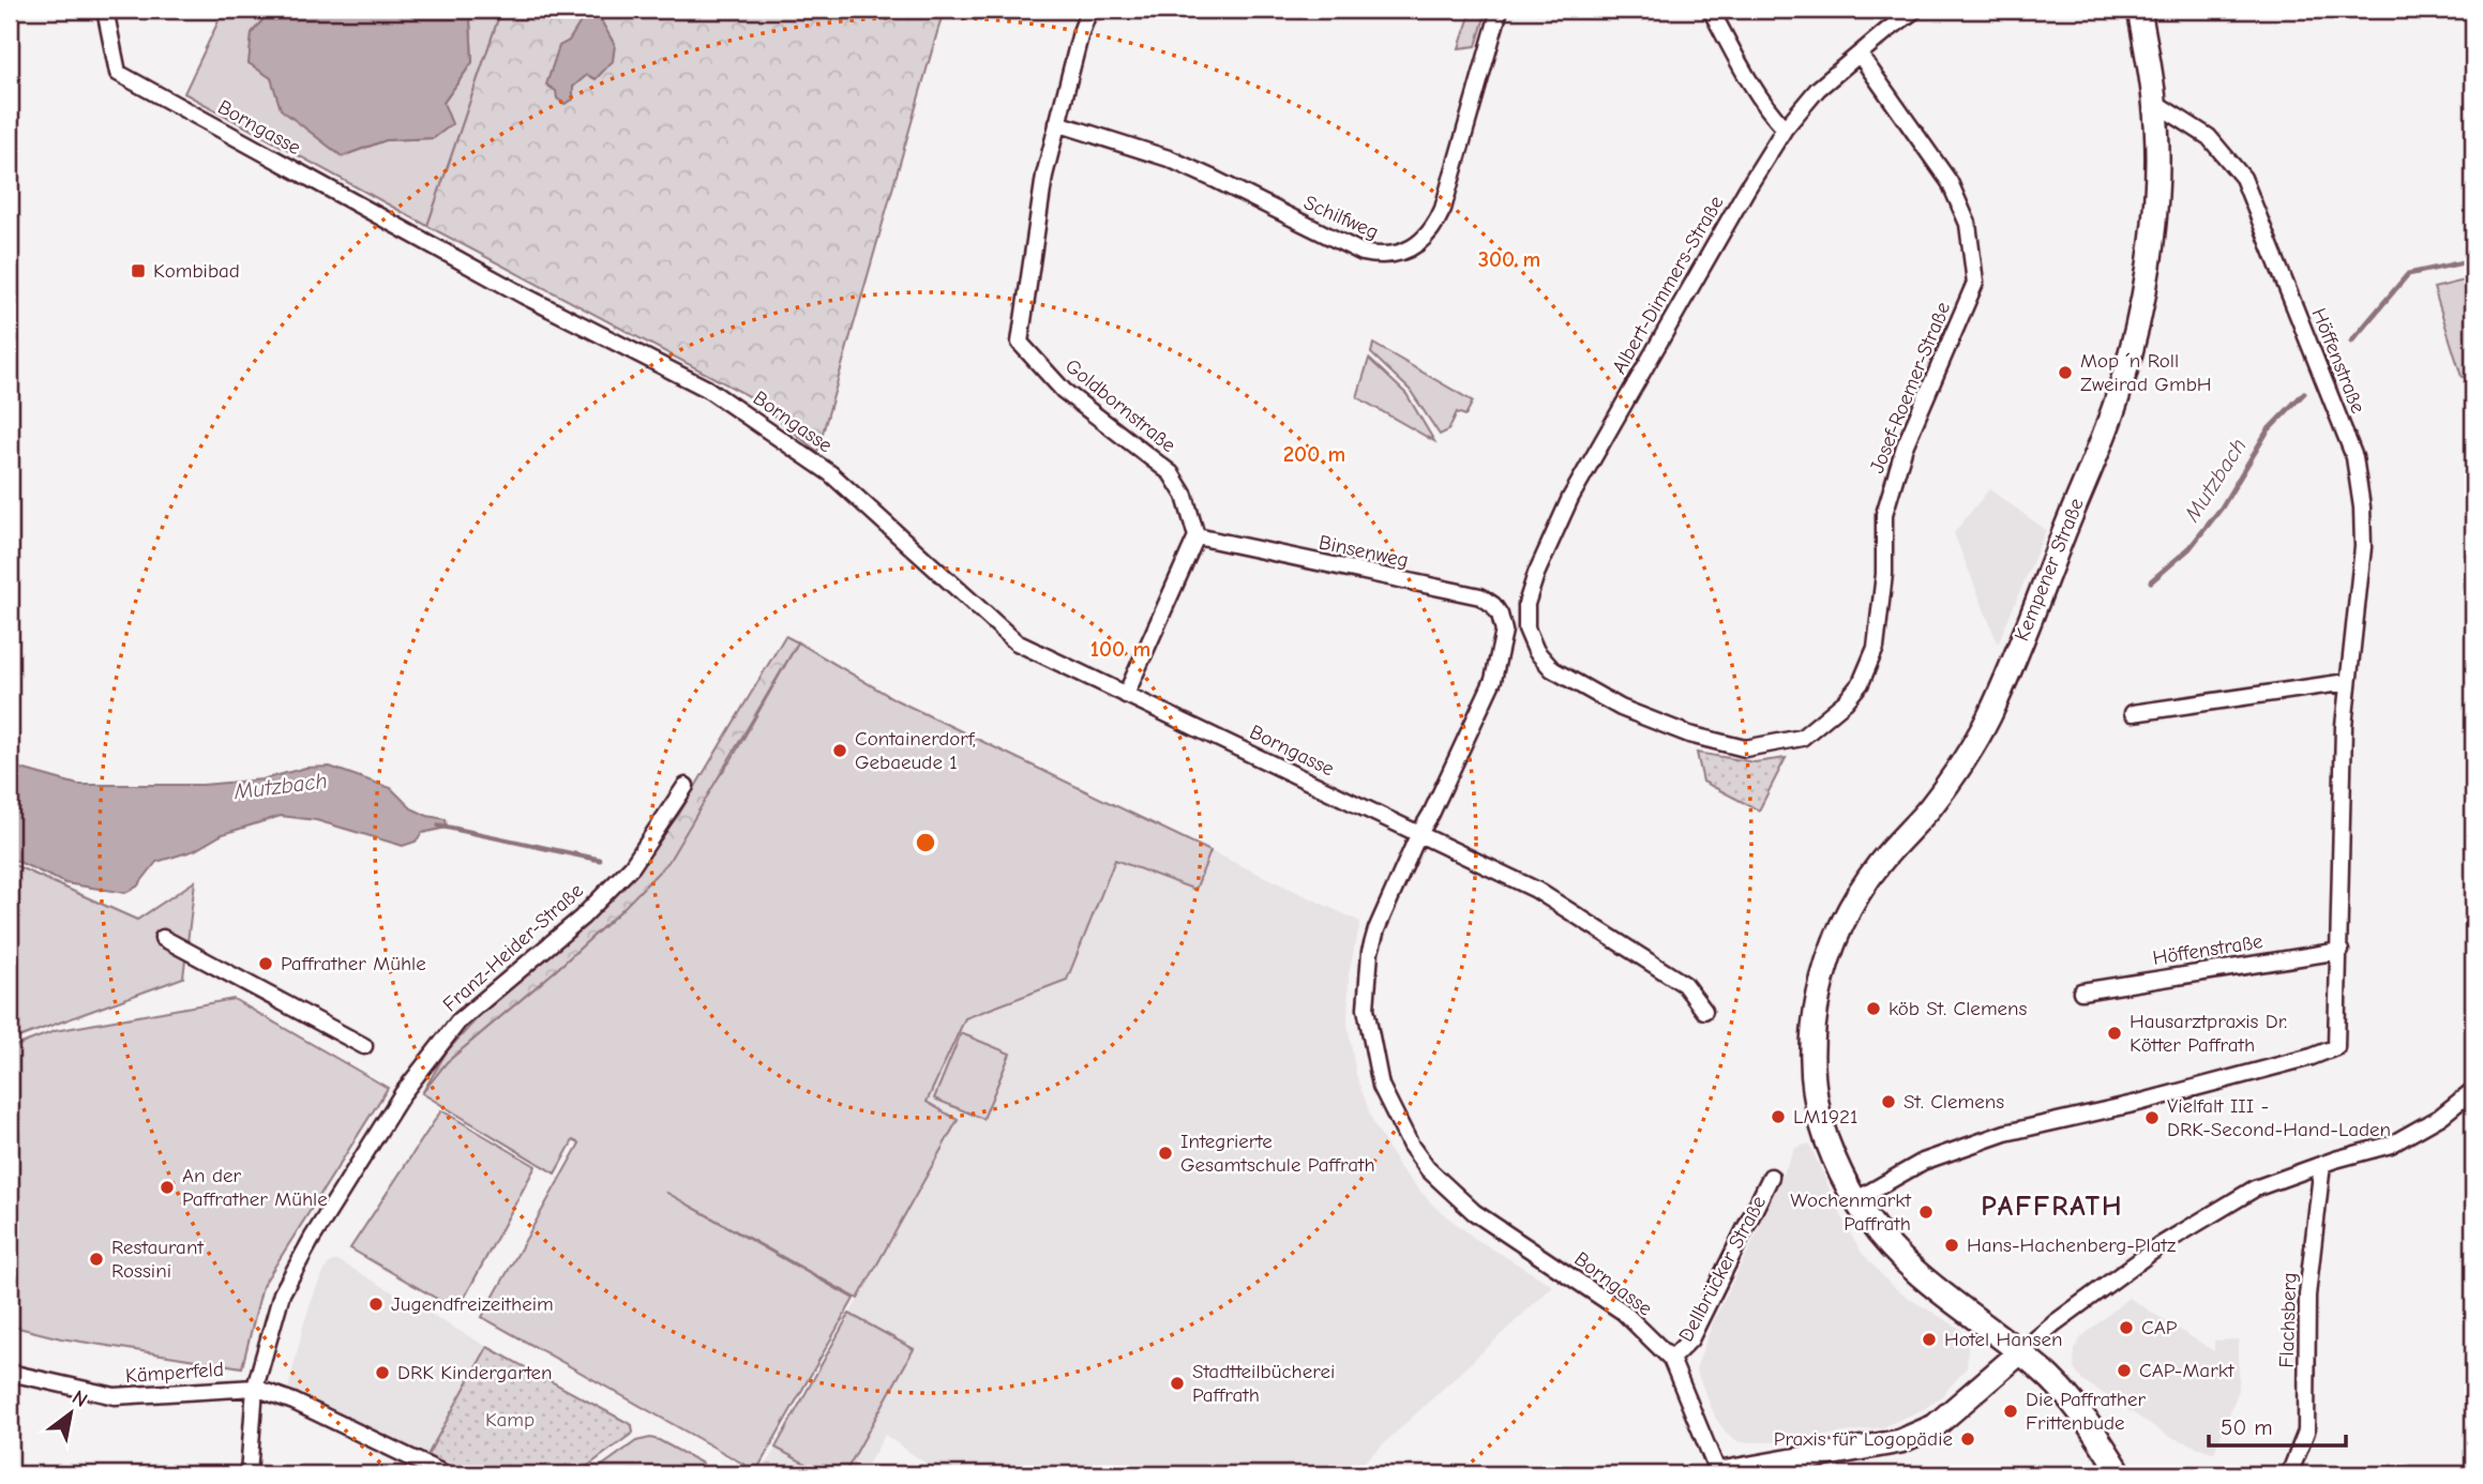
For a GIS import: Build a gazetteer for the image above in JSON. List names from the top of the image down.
{
  "streets": {
    "main road": ["Kempener Straße"],
    "street": [
      "Borngasse",
      "Schilfweg",
      "Albert-Dimmers-Straße",
      "Höffenstraße",
      "Josef-Roemer-Straße",
      "Goldbornstraße",
      "Binsenweg",
      "Franz-Heider-Straße",
      "Dellbrücker Straße",
      "Flachsberg",
      "Kämperfeld"
    ]
  },
  "crossings": [
    ["Borngasse", "Binsenweg"],
    ["Borngasse", "Dellbrücker Straße"],
    ["Schilfweg", "Goldbornstraße"],
    ["Albert-Dimmers-Straße", "Josef-Roemer-Straße"],
    ["Höffenstraße", "Kempener Straße"],
    ["Goldbornstraße", "Binsenweg"],
    ["Franz-Heider-Straße", "Kämperfeld"]
  ],
  "districts": ["PAFFRATH"],
  "water": ["Mutzbach"],
  "parks": ["Kamp"],
  "places": {
    "transit": ["Kombibad"],
    "other": [
      "Mop ´n Roll Zweirad GmbH",
      "Containerdorf, Gebaeude 1",
      "Paffrather Mühle",
      "köb St. Clemens",
      "Hausarztpraxis Dr. Kötter Paffrath",
      "St. Clemens",
      "LM1921",
      "Vielfalt III - DRK-Second-Hand-Laden",
      "Integrierte Gesamtschule Paffrath",
      "An der Paffrather Mühle",
      "Wochenmarkt Paffrath",
      "Hans-Hachenberg-Platz",
      "Restaurant Rossini",
      "Jugendfreizeitheim",
      "CAP",
      "Hotel Hansen",
      "CAP-Markt",
      "DRK Kindergarten",
      "Stadtteilbücherei Paffrath",
      "Die Paffrather Frittenbude",
      "Praxis für Logopädie"
    ]
  },
  "scale_bar": "50 m",
  "north": "top right",
  "rings": ["300 m", "200 m", "100 m"]
}
